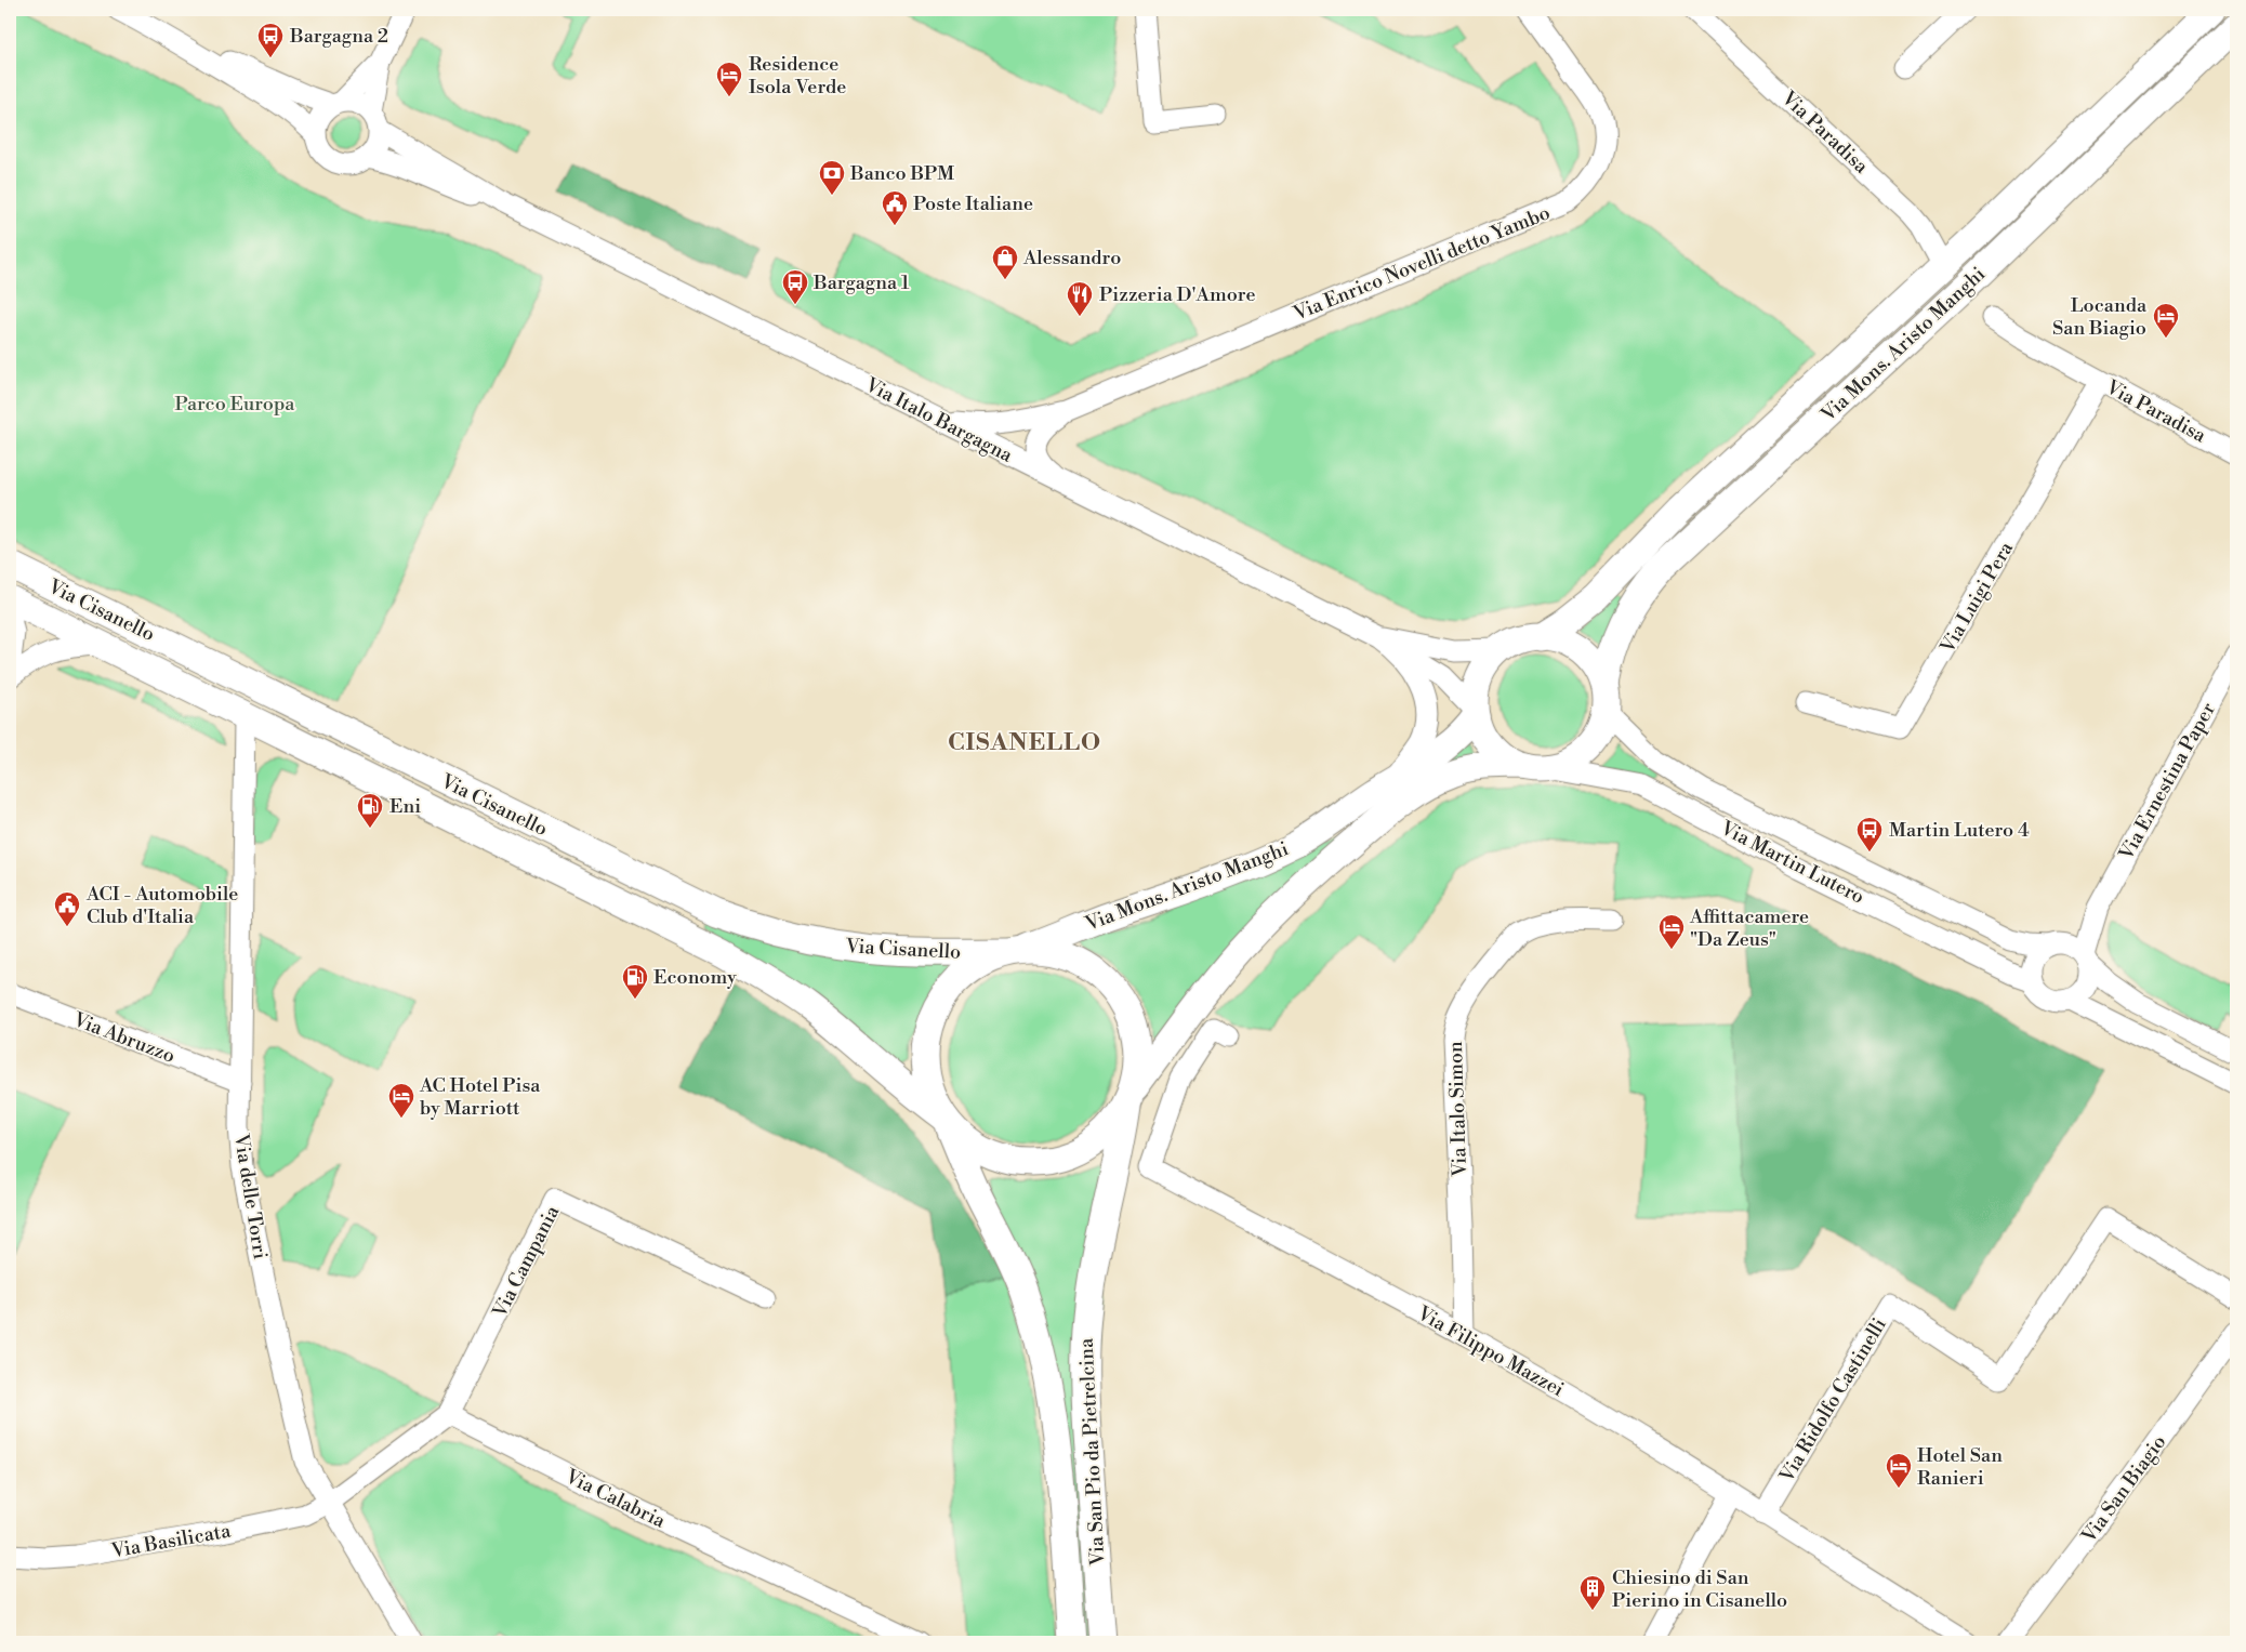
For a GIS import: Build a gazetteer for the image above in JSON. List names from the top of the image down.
{
  "streets": {
    "main road": ["Via Mons. Aristo Manghi", "Via Cisanello", "Via San Pio da Pietrelcina"],
    "street": [
      "Via Paradisa",
      "Via Enrico Novelli detto Yambo",
      "Via Italo Bargagna",
      "Via Luigi Pera",
      "Via Ernestina Paper",
      "Via Martin Lutero",
      "Via Abruzzo",
      "Via Italo Simon",
      "Via delle Torri",
      "Via Campania",
      "Via Filippo Mazzei",
      "Via Ridolfo Castinelli",
      "Via San Biagio",
      "Via Calabria",
      "Via Basilicata"
    ]
  },
  "crossings": [
    ["Via Paradisa", "Via Mons. Aristo Manghi"],
    ["Via Paradisa", "Via Luigi Pera"],
    ["Via Enrico Novelli detto Yambo", "Via Italo Bargagna"],
    ["Via Mons. Aristo Manghi", "Via Italo Bargagna"],
    ["Via Mons. Aristo Manghi", "Via Cisanello"],
    ["Via Mons. Aristo Manghi", "Via Martin Lutero"],
    ["Via Mons. Aristo Manghi", "Via San Pio da Pietrelcina"],
    ["Via Italo Bargagna", "Via Martin Lutero"],
    ["Via Cisanello", "Via delle Torri"],
    ["Via Cisanello", "Via San Pio da Pietrelcina"],
    ["Via Ernestina Paper", "Via Martin Lutero"],
    ["Via Abruzzo", "Via delle Torri"],
    ["Via Italo Simon", "Via Filippo Mazzei"],
    ["Via delle Torri", "Via Basilicata"],
    ["Via Campania", "Via Calabria"],
    ["Via Filippo Mazzei", "Via Ridolfo Castinelli"]
  ],
  "districts": ["CISANELLO"],
  "parks": ["Parco Europa"],
  "places": {
    "bus stop": ["Bargagna 2", "Bargagna 1", "Martin Lutero 4"],
    "hotel": [
      "Residence Isola Verde",
      "Locanda San Biagio",
      "Affittacamere \"Da Zeus\"",
      "AC Hotel Pisa by Marriott",
      "Hotel San Ranieri"
    ],
    "bank": ["Banco BPM"],
    "public building": ["Poste Italiane", "ACI - Automobile Club d'Italia"],
    "shop": ["Alessandro"],
    "restaurant": ["Pizzeria D'Amore"],
    "fuel station": ["Eni", "Economy"],
    "building": ["Chiesino di San Pierino in Cisanello"]
  }
}
